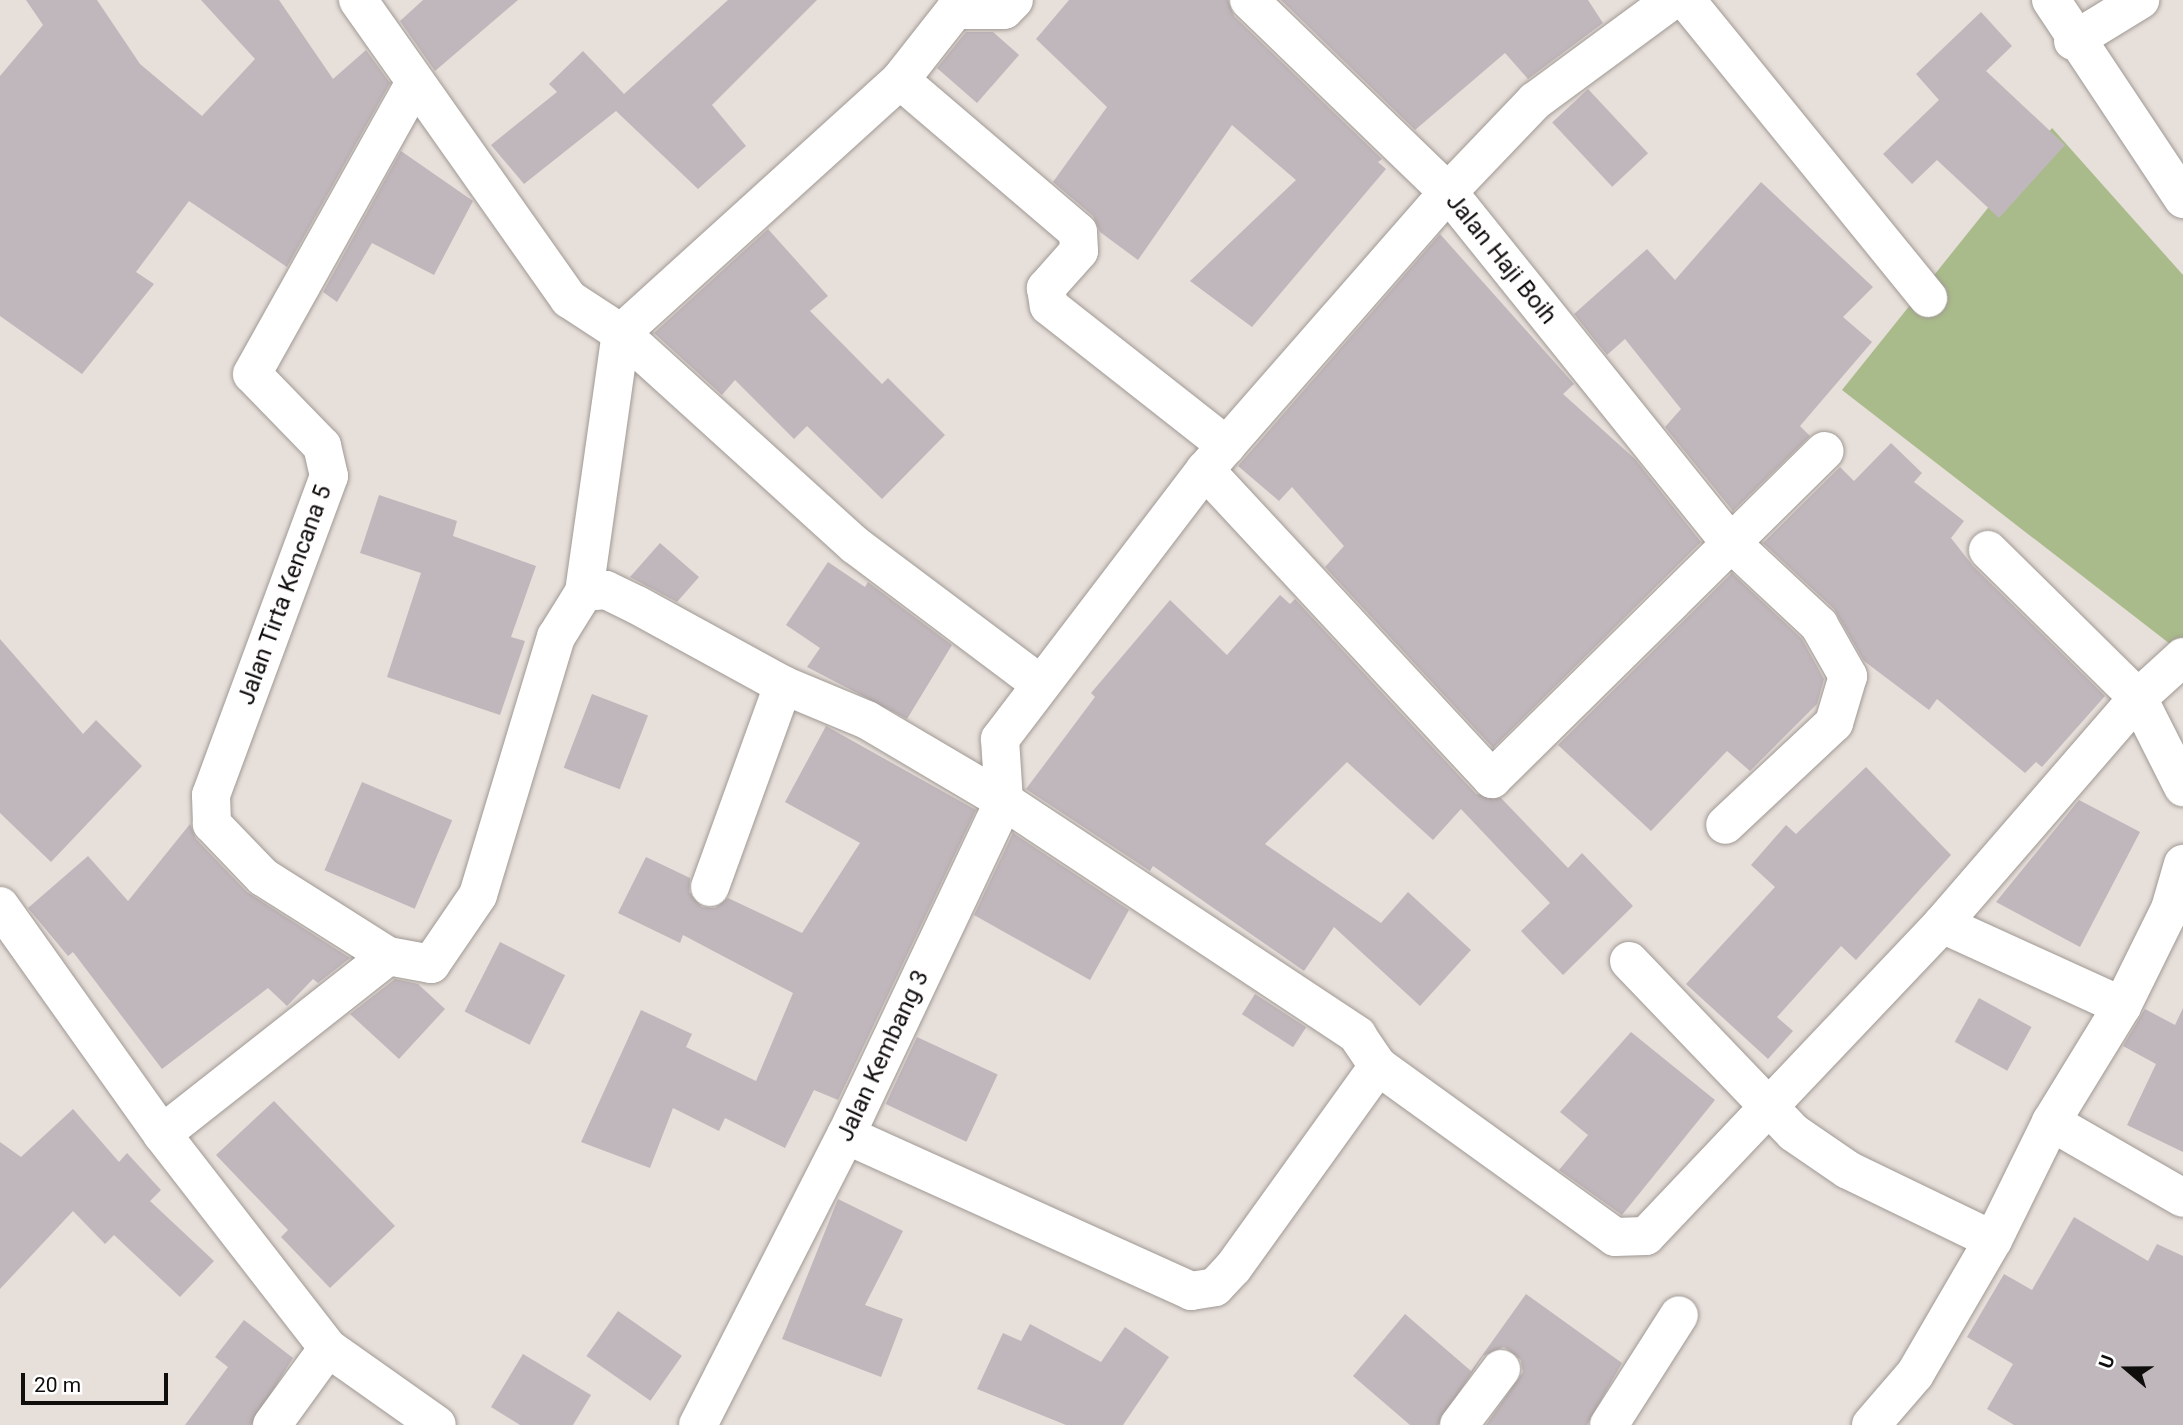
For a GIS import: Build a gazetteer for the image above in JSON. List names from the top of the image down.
{
  "streets": {
    "street": ["Jalan Haji Boih", "Jalan Tirta Kencana 5", "Jalan Kembang 3"]
  },
  "crossings": [
    ["Jalan Haji Boih", "Jalan Kembang 3"]
  ],
  "scale_bar": "20 m",
  "north": "left"
}
